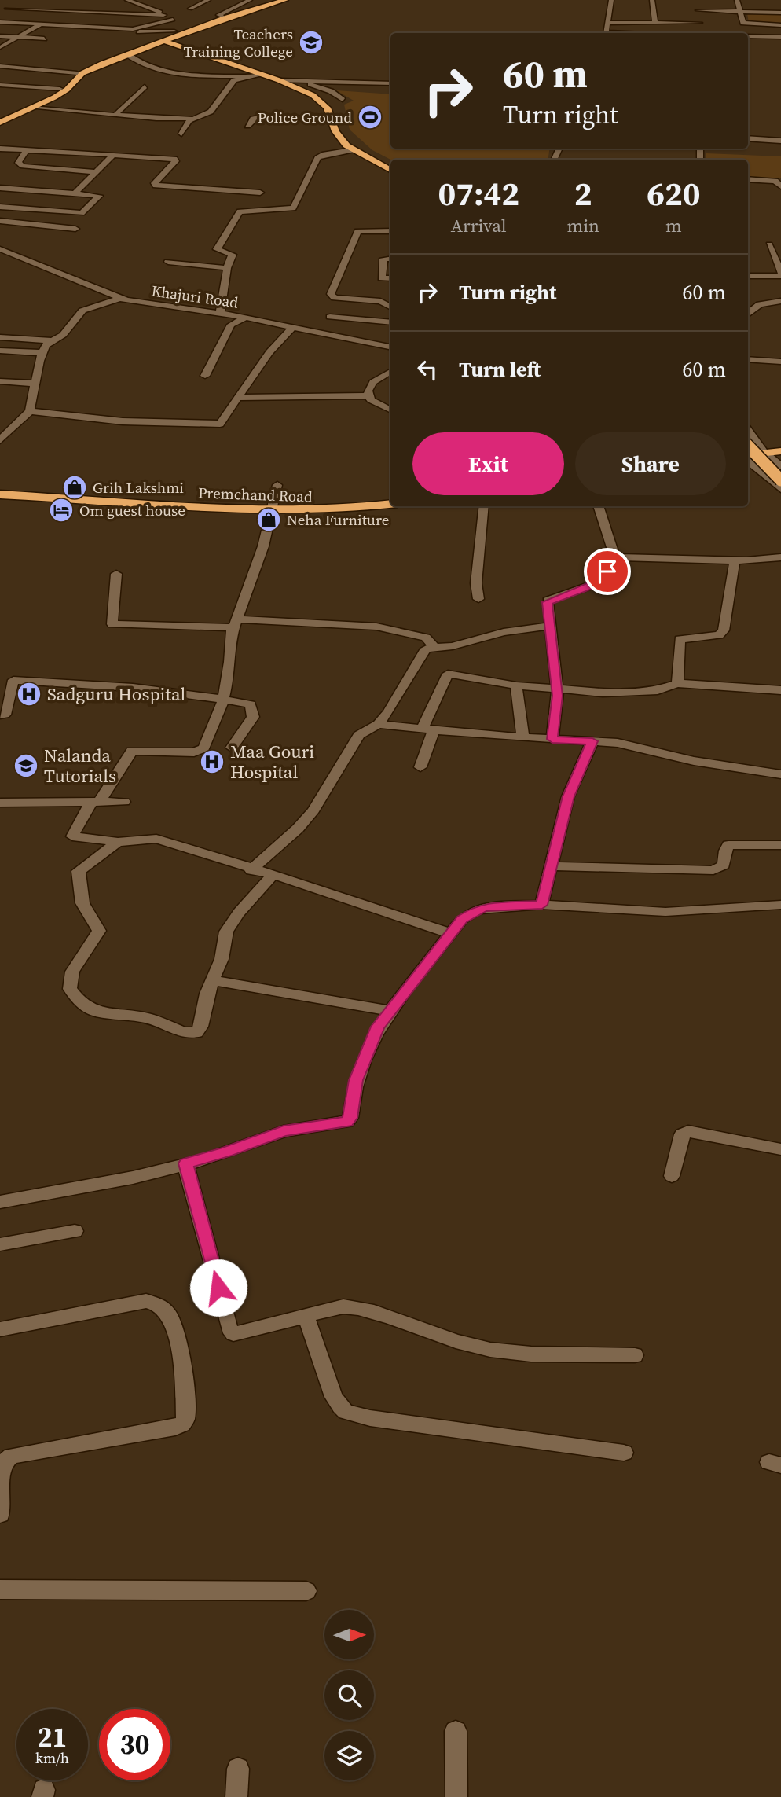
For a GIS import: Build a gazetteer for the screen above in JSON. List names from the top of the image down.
{
  "streets": {
    "highway": ["Premchand Road"],
    "street": ["Khajuri Road"]
  },
  "places": {
    "school or university": ["Teachers Training College", "Nalanda Tutorials"],
    "sports": ["Police Ground"],
    "shop": ["Grih Lakshmi", "Neha Furniture"],
    "hotel": ["Om guest house"],
    "hospital": ["Sadguru Hospital", "Maa Gouri Hospital"]
  },
  "north": "right",
  "page": {
    "turn": ["60 m", "Turn right"],
    "eta": [
      "07:42",
      "Arrival",
      "2",
      "min",
      "620",
      "m"
    ],
    "list": [
      {
        "name": "Turn right",
        "value": "60 m"
      },
      {
        "name": "Turn left",
        "value": "60 m"
      }
    ],
    "buttons": ["Exit", "Share"],
    "speed": "21 km/h",
    "limit": "30"
  }
}
